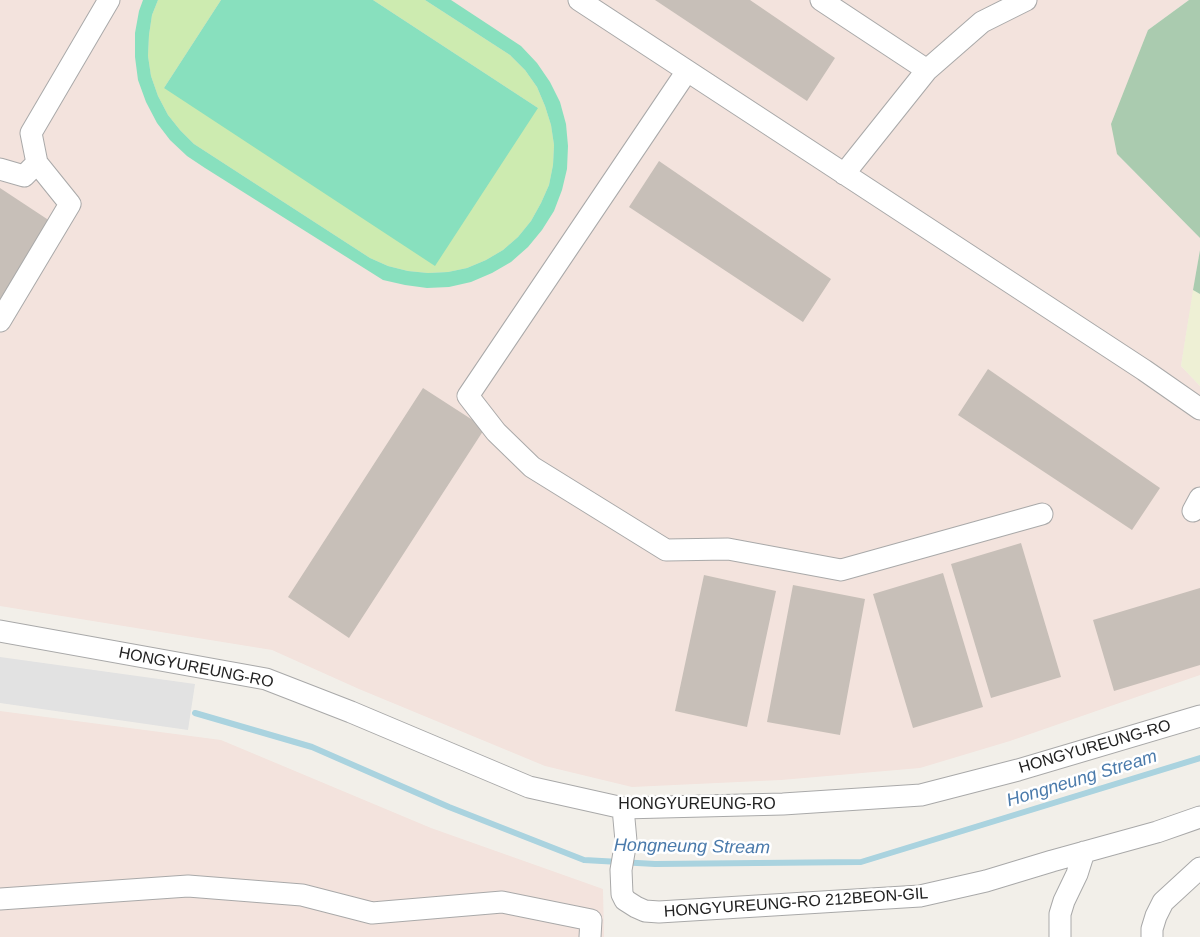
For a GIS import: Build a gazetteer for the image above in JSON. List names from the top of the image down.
{
  "streets": {
    "street": ["HONGYUREUNG-RO", "HONGYUREUNG-RO 212BEON-GIL"]
  },
  "crossings": [
    ["HONGYUREUNG-RO", "HONGYUREUNG-RO 212BEON-GIL"]
  ],
  "water": ["Hongneung Stream"]
}
